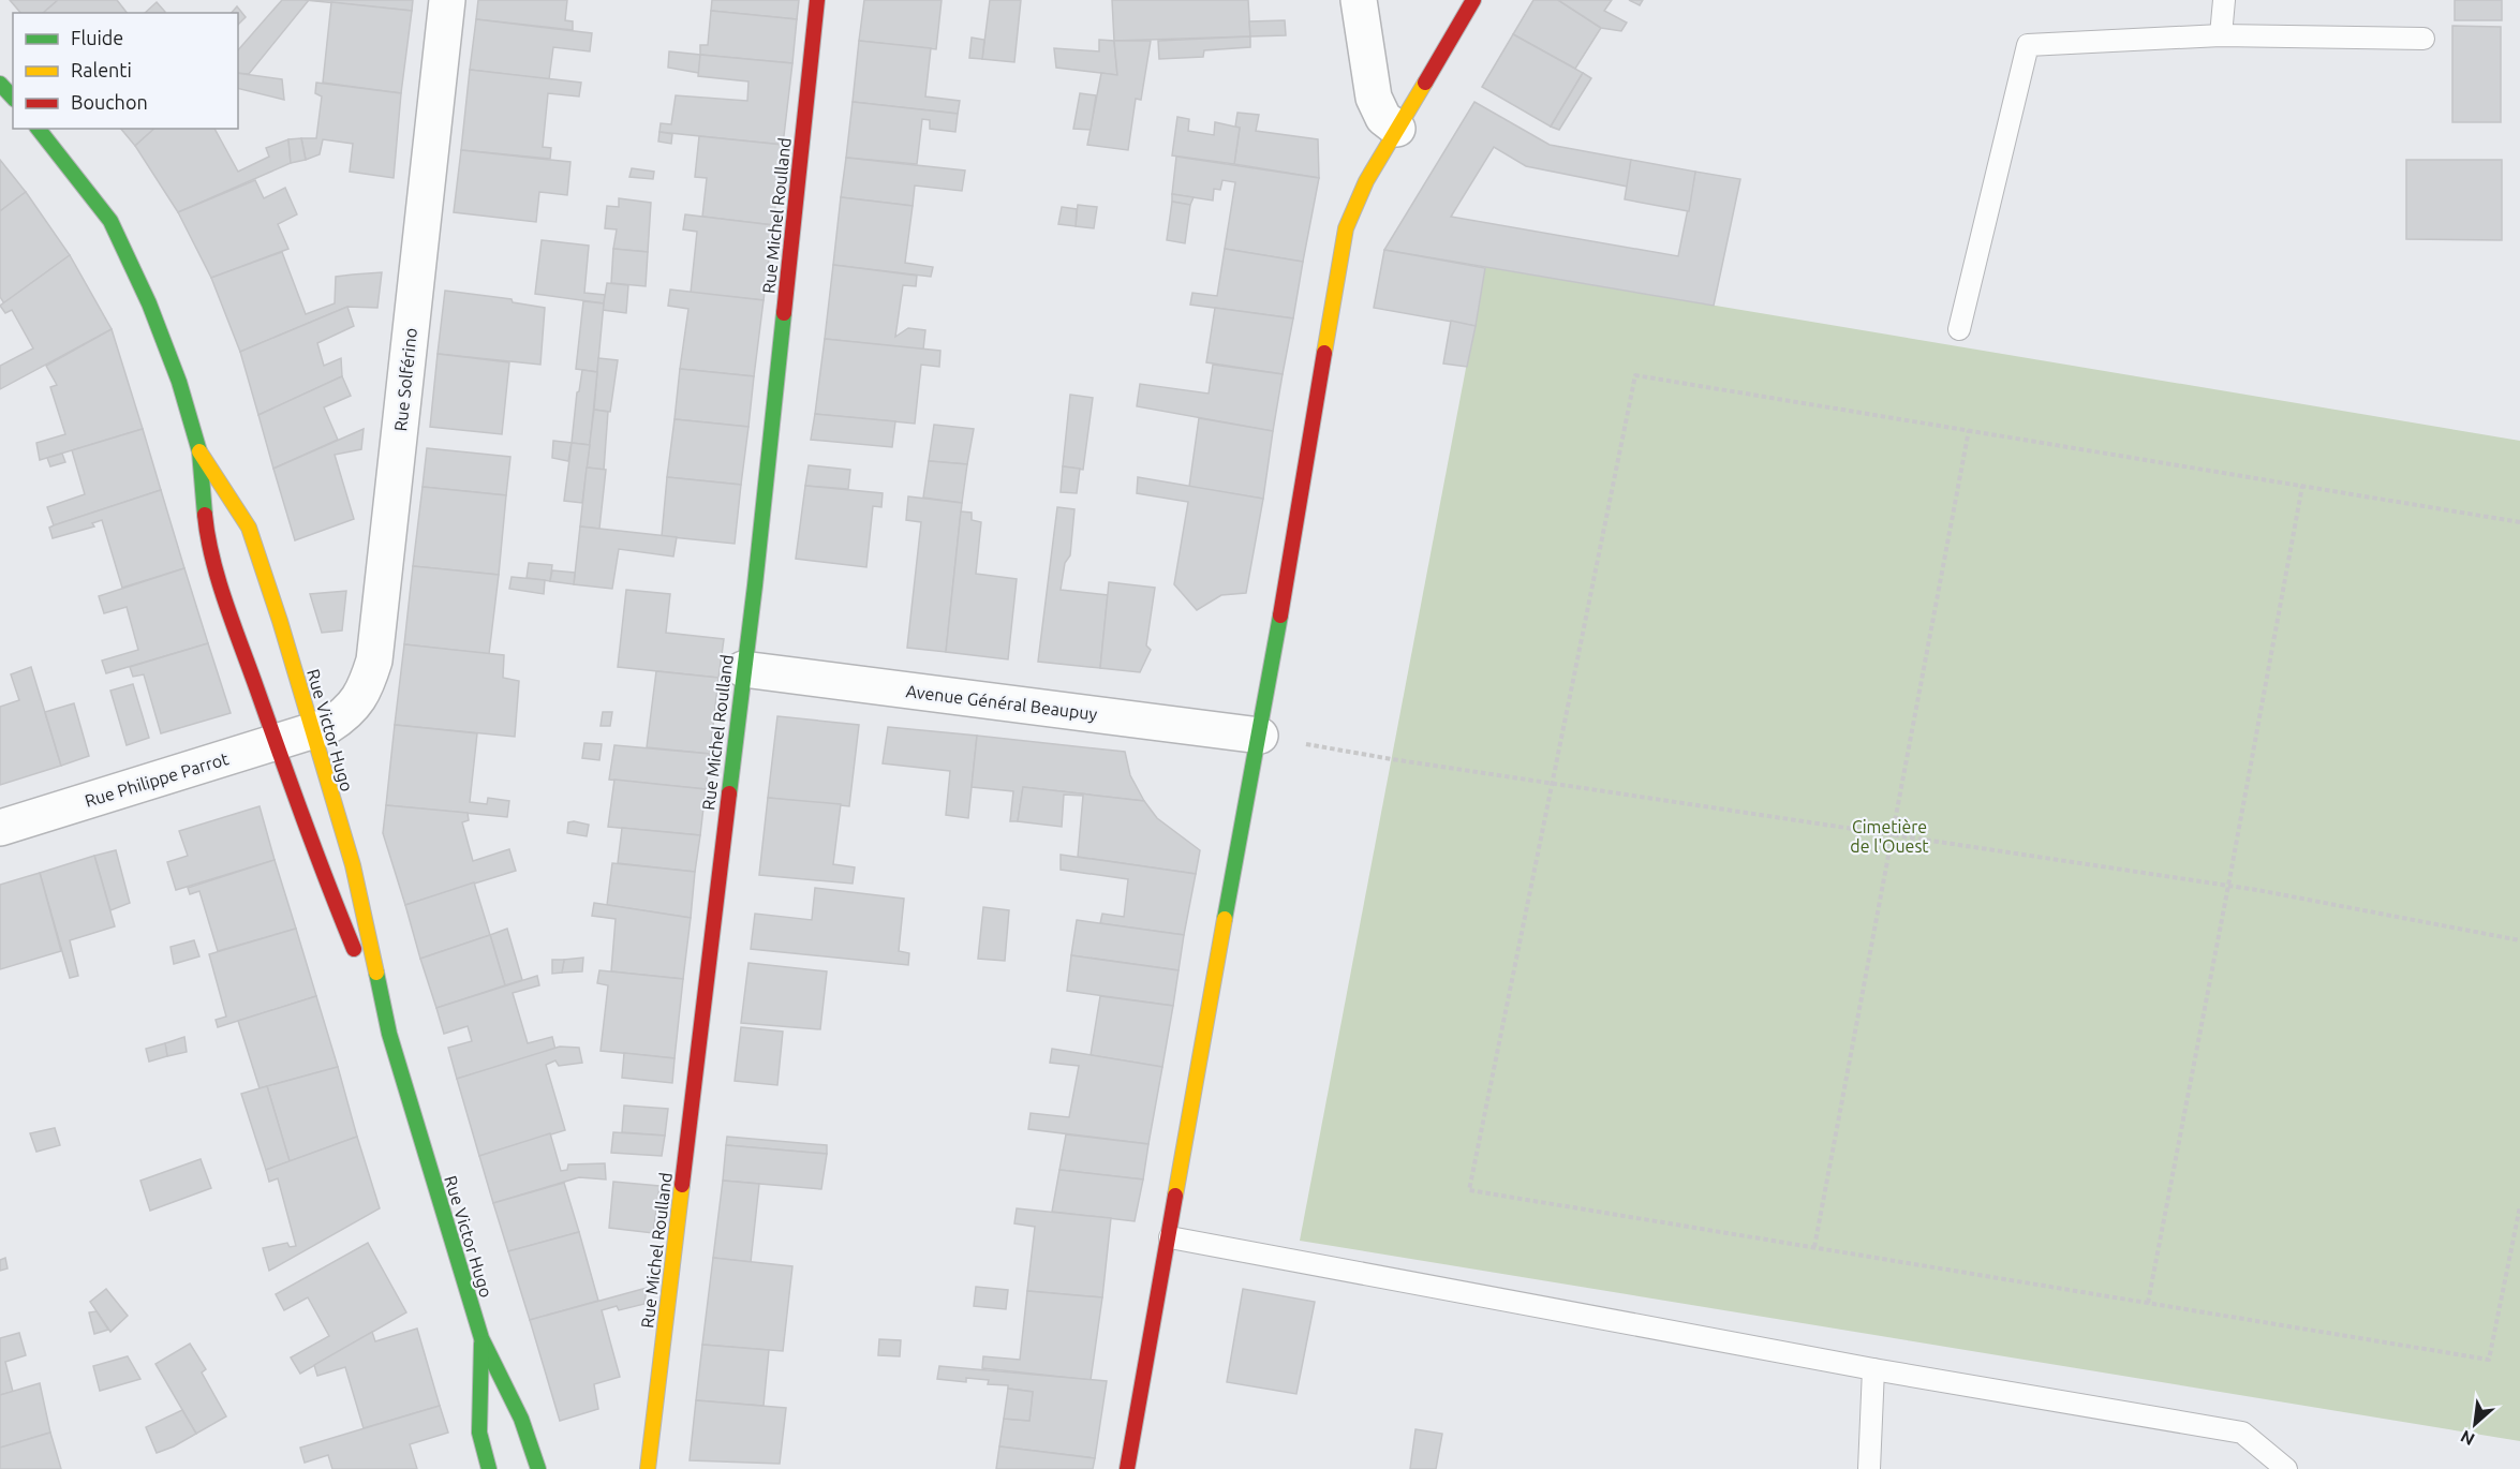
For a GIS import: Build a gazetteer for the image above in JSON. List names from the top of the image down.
{
  "streets": {
    "street": [
      "Rue Michel Roulland",
      "Rue Solférino",
      "Avenue Général Beaupuy",
      "Rue Victor Hugo",
      "Rue Philippe Parrot"
    ]
  },
  "crossings": [
    ["Rue Michel Roulland", "Avenue Général Beaupuy"],
    ["Rue Solférino", "Rue Victor Hugo"],
    ["Rue Solférino", "Rue Philippe Parrot"],
    ["Rue Victor Hugo", "Rue Philippe Parrot"]
  ],
  "parks": ["Cimetière de l'Ouest"],
  "legend": ["Fluide", "Ralenti", "Bouchon"],
  "north": "bottom left"
}
